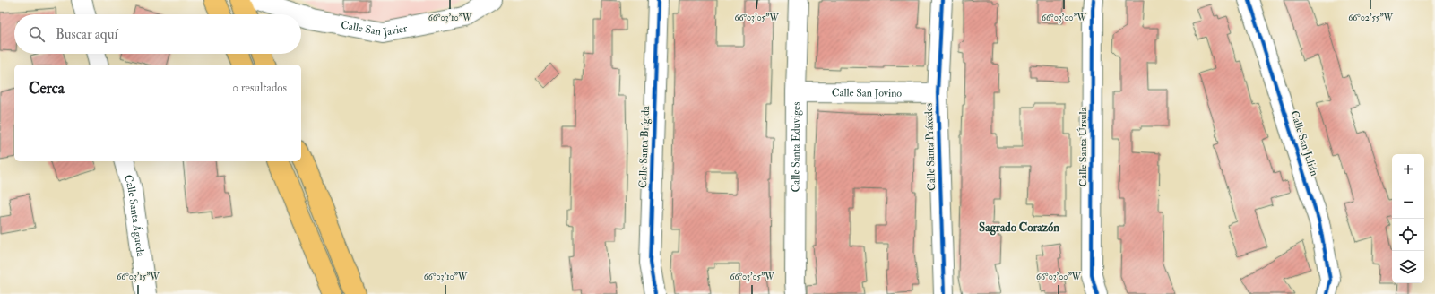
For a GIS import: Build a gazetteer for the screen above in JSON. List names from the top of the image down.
{
  "streets": {
    "street": [
      "Calle San Javier",
      "Calle San Jovino",
      "Calle San Julián",
      "Calle Santa Brígida",
      "Calle Santa Eduviges",
      "Calle Santa Práxedes",
      "Calle Santa Úrsula",
      "Calle Santa Águeda"
    ]
  },
  "crossings": [
    ["Calle San Jovino", "Calle Santa Eduviges"],
    ["Calle San Jovino", "Calle Santa Práxedes"]
  ],
  "districts": ["Sagrado Corazón"],
  "page": {
    "search": "Buscar aquí",
    "heading": ["Cerca", "0 resultados"],
    "map_buttons": ["+", "−"]
  },
  "coordinates": [
    "66°03'10\"W",
    "66°03'05\"W",
    "66°03'00\"W",
    "66°02'55\"W",
    "66°03'15\"W"
  ]
}
